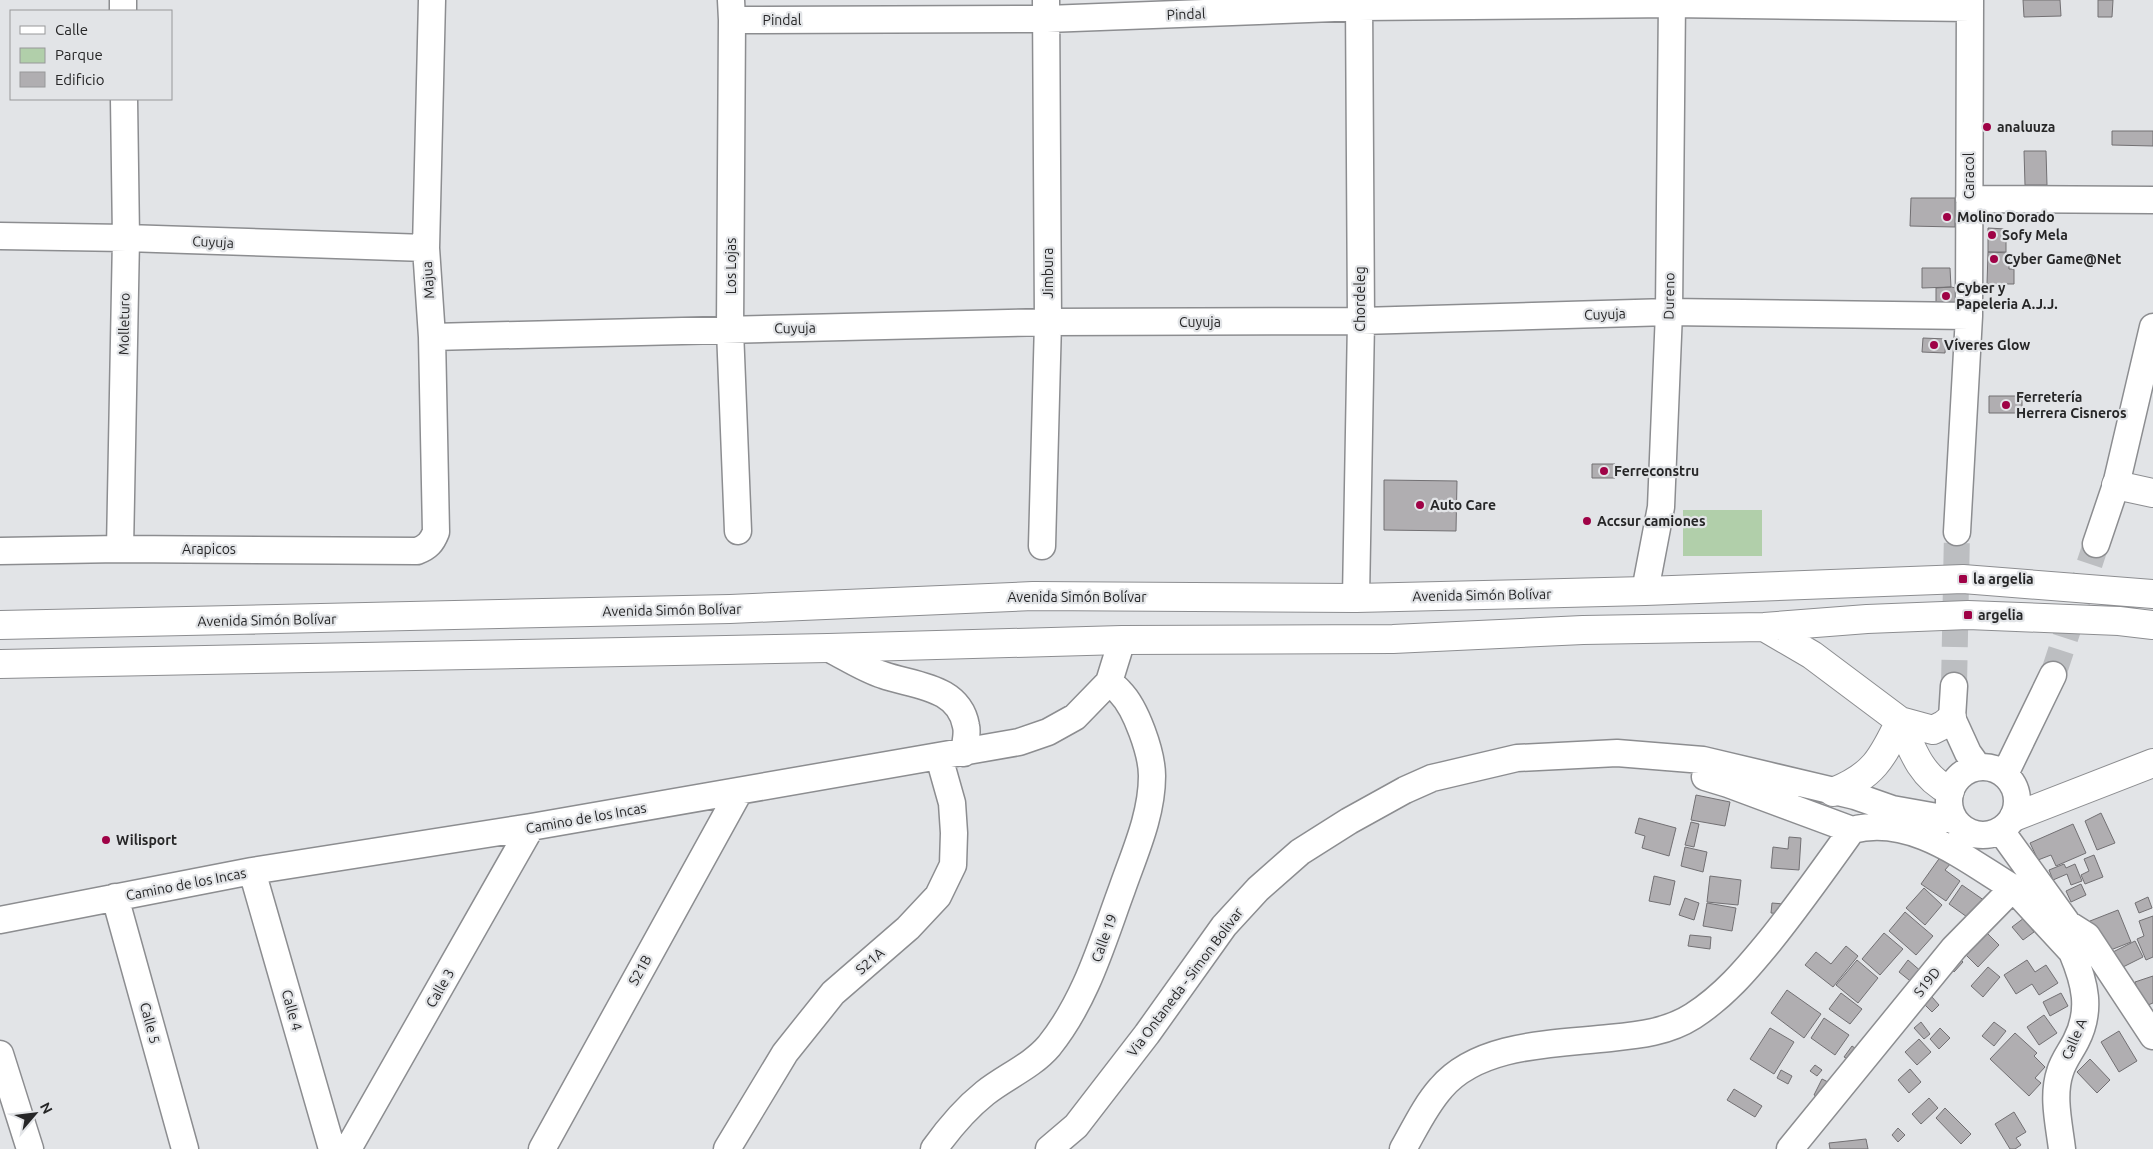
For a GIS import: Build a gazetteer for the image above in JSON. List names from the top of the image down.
{
  "streets": {
    "highway": ["Avenida Simón Bolívar"],
    "street": [
      "Pindal",
      "Caracol",
      "Cuyuja",
      "Los Lojas",
      "Jimbura",
      "Majua",
      "Dureno",
      "Chordeleg",
      "Molleturo",
      "Arapicos",
      "Camino de los Incas",
      "Calle 19",
      "S21A",
      "S21B",
      "Via Ontaneda - Simon Bolivar",
      "S19D",
      "Calle 3",
      "Calle 4",
      "Calle 5",
      "Calle A"
    ]
  },
  "crossings": [
    ["Pindal", "Caracol"],
    ["Pindal", "Los Lojas"],
    ["Pindal", "Jimbura"],
    ["Pindal", "Dureno"],
    ["Pindal", "Chordeleg"],
    ["Caracol", "Cuyuja"],
    ["Cuyuja", "Los Lojas"],
    ["Cuyuja", "Jimbura"],
    ["Cuyuja", "Majua"],
    ["Cuyuja", "Dureno"],
    ["Cuyuja", "Chordeleg"],
    ["Cuyuja", "Molleturo"],
    ["Majua", "Arapicos"],
    ["Dureno", "Avenida Simón Bolívar"],
    ["Chordeleg", "Avenida Simón Bolívar"],
    ["Molleturo", "Arapicos"],
    ["Camino de los Incas", "Calle 19"],
    ["Camino de los Incas", "S21A"],
    ["Camino de los Incas", "S21B"],
    ["Camino de los Incas", "Calle 3"],
    ["Camino de los Incas", "Calle 4"],
    ["Camino de los Incas", "Calle 5"]
  ],
  "places": {
    "other": [
      "analuuza",
      "Molino Dorado",
      "Sofy Mela",
      "Cyber Game@Net",
      "Cyber y Papeleria A.J.J.",
      "Víveres Glow",
      "Ferretería Herrera Cisneros",
      "Ferreconstru",
      "Auto Care",
      "Accsur camiones",
      "Wilisport"
    ],
    "transit": ["la argelia", "argelia"]
  },
  "legend": ["Calle", "Parque", "Edificio"],
  "north": "top right"
}
